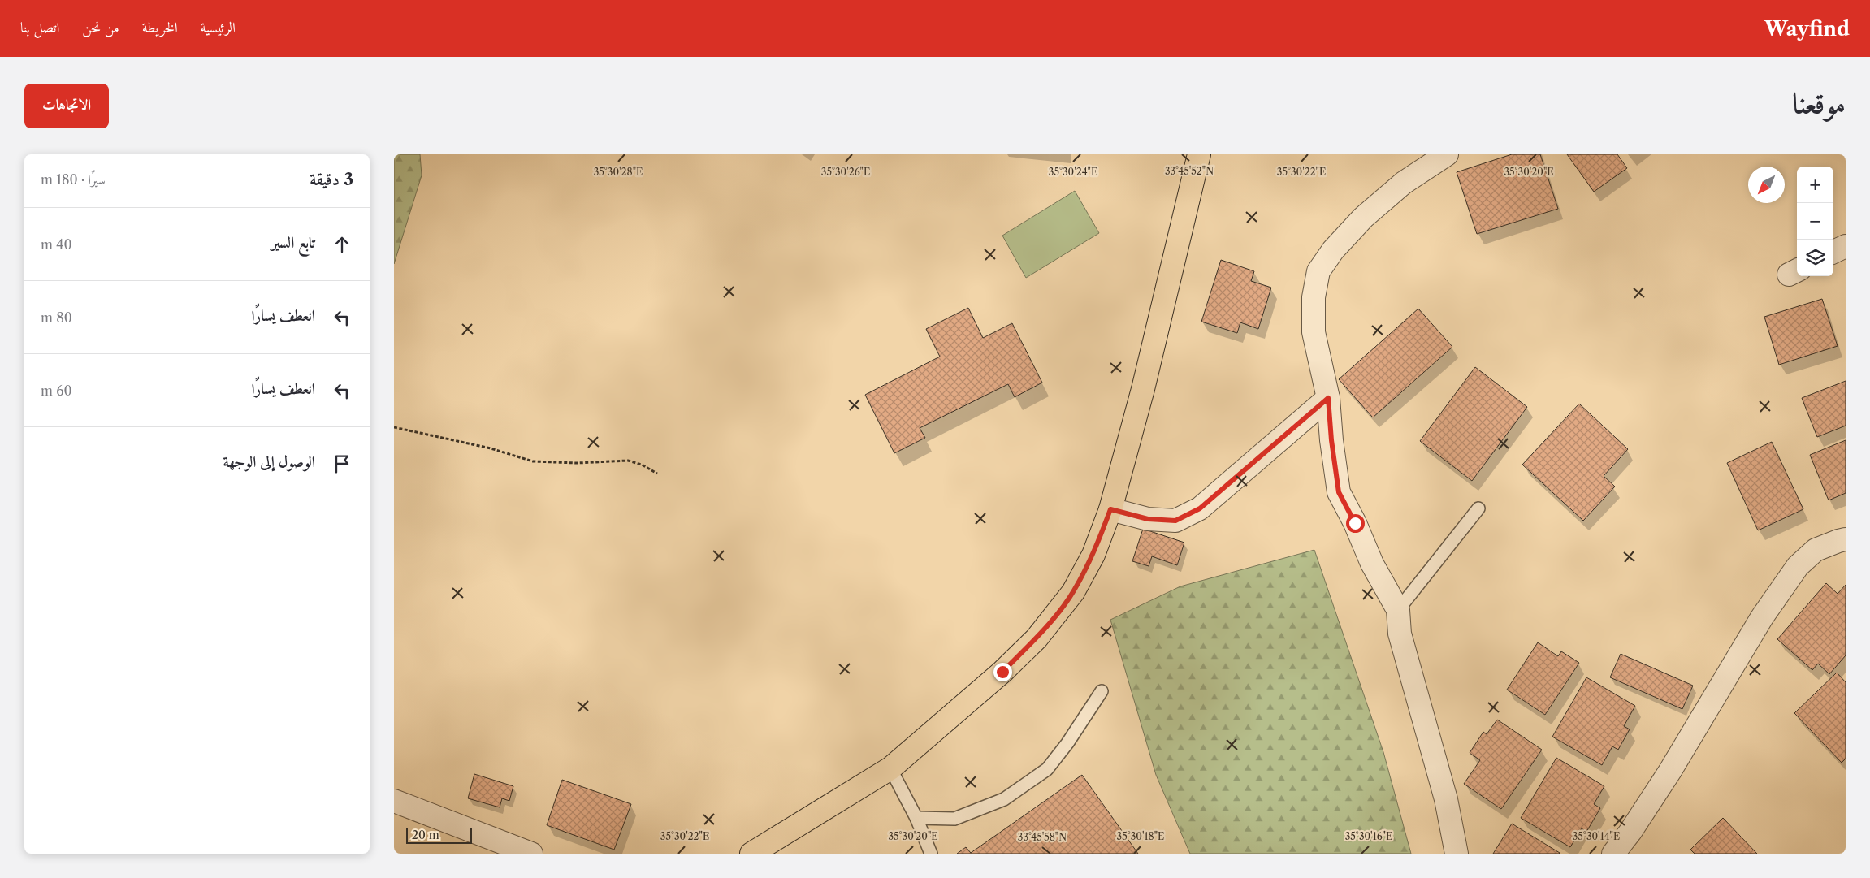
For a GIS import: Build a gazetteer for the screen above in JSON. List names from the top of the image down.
{
  "scale_bar": "20 m",
  "north": "bottom left",
  "page": {
    "header": "Wayfind",
    "nav": [
      "الرئيسية",
      "الخريطة",
      "من نحن",
      "اتصل بنا"
    ],
    "title": "موقعنا",
    "buttons": "الاتجاهات",
    "heading": ["3 دقيقة", "سيرًا · 180 m"],
    "map_buttons": ["+", "−"],
    "list": [
      ["تابع السير", "40 m"],
      ["انعطف يسارًا", "80 m"],
      ["انعطف يسارًا", "60 m"],
      "الوصول إلى الوجهة"
    ],
    "scale": "20 m"
  },
  "coordinates": [
    "33°45'52\"N",
    "35°30'28\"E",
    "35°30'26\"E",
    "35°30'24\"E",
    "35°30'22\"E",
    "35°30'20\"E",
    "35°30'18\"E",
    "35°30'16\"E",
    "35°30'14\"E",
    "33°45'58\"N"
  ]
}
